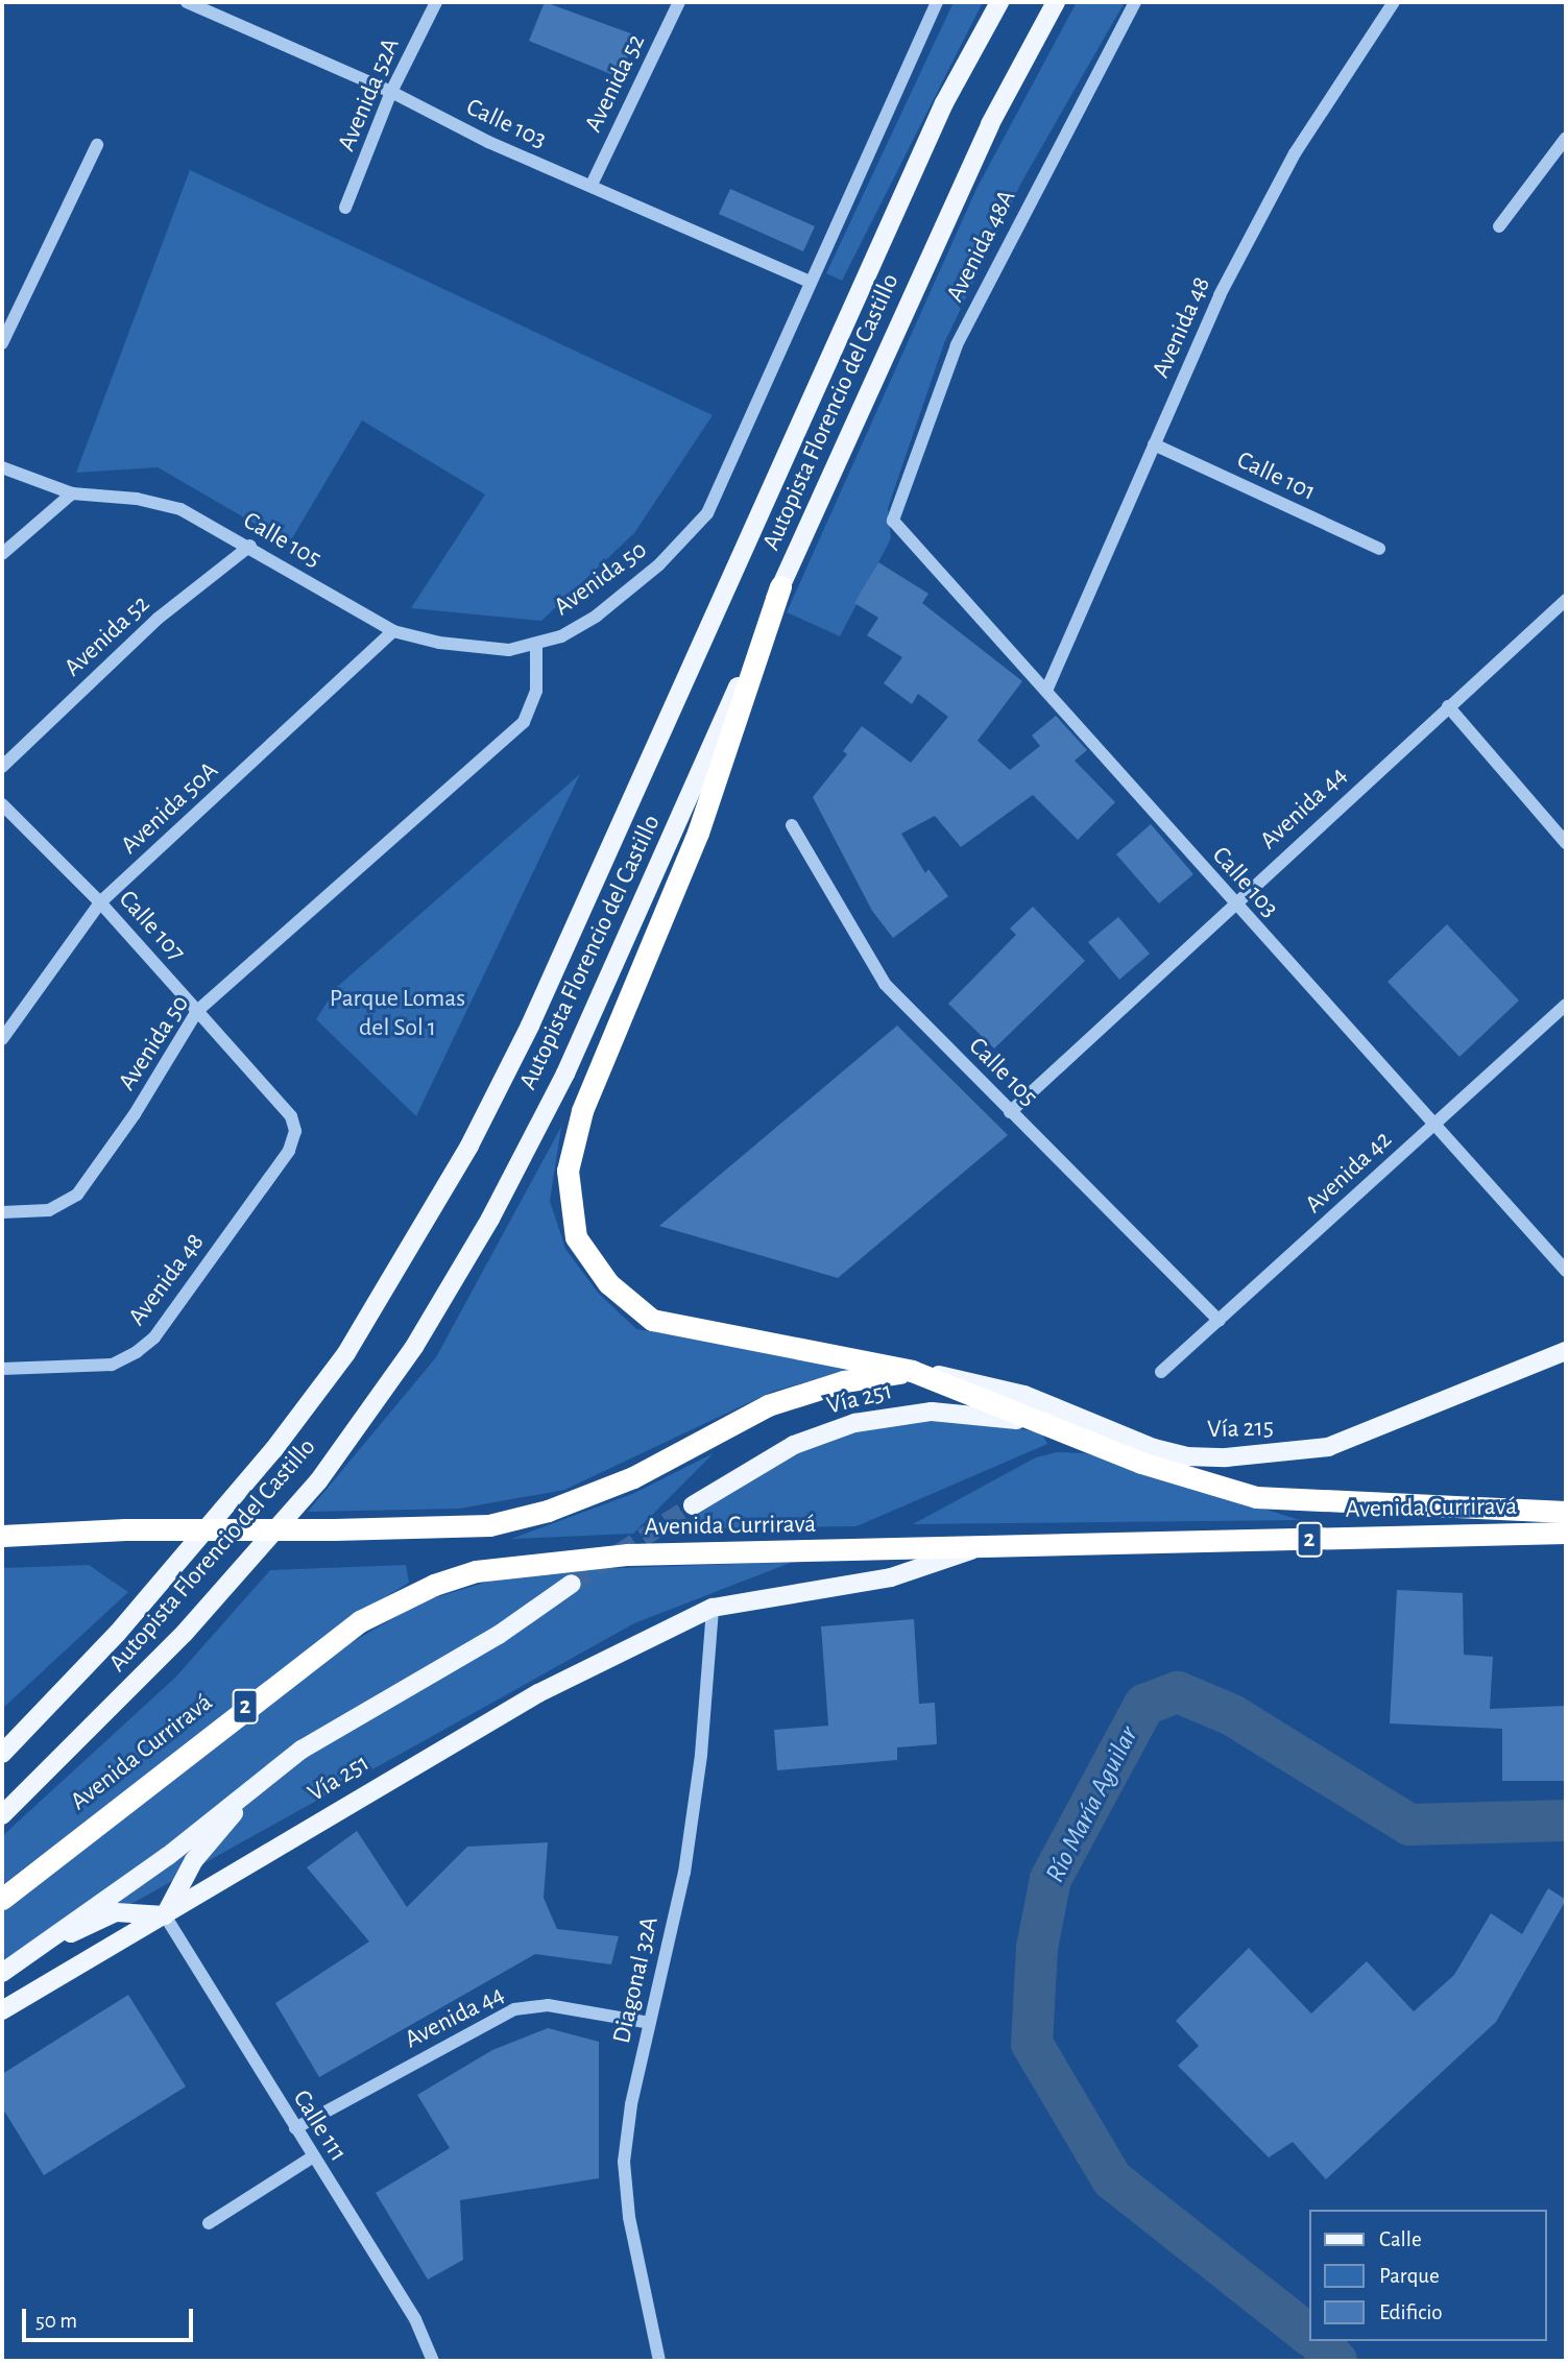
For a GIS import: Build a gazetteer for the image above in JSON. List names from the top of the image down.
{
  "streets": {
    "highway": ["Avenida Curriravá", "2"],
    "main road": ["Autopista Florencio del Castillo", "Vía 251", "Vía 215"],
    "street": [
      "Avenida 52",
      "Avenida 52A",
      "Calle 103",
      "Avenida 48A",
      "Avenida 48",
      "Calle 101",
      "Calle 105",
      "Avenida 50",
      "Avenida 50A",
      "Avenida 44",
      "Calle 107",
      "Avenida 42",
      "Diagonal 32A",
      "Calle 111"
    ]
  },
  "crossings": [
    ["Avenida 52", "Calle 103"],
    ["Avenida 52", "Calle 105"],
    ["Avenida 52A", "Calle 103"],
    ["Calle 103", "Avenida 48A"],
    ["Calle 103", "Avenida 48"],
    ["Calle 103", "Avenida 50"],
    ["Calle 103", "Avenida 44"],
    ["Calle 103", "Avenida 42"],
    ["Avenida 48", "Calle 101"],
    ["Avenida 48", "Calle 107"],
    ["Calle 105", "Avenida 50"],
    ["Calle 105", "Avenida 50A"],
    ["Calle 105", "Avenida 44"],
    ["Calle 105", "Avenida 42"],
    ["Avenida 50", "Calle 107"],
    ["Avenida 50A", "Calle 107"],
    ["Avenida 44", "Diagonal 32A"],
    ["Avenida 44", "Calle 111"],
    ["Vía 251", "Avenida Curriravá"],
    ["Vía 251", "Diagonal 32A"],
    ["Vía 251", "Calle 111"],
    ["Vía 215", "Avenida Curriravá"]
  ],
  "water": ["Río María Aguilar"],
  "parks": ["Parque Lomas del Sol 1"],
  "legend": ["Calle", "Parque", "Edificio"],
  "scale_bar": "50 m"
}
